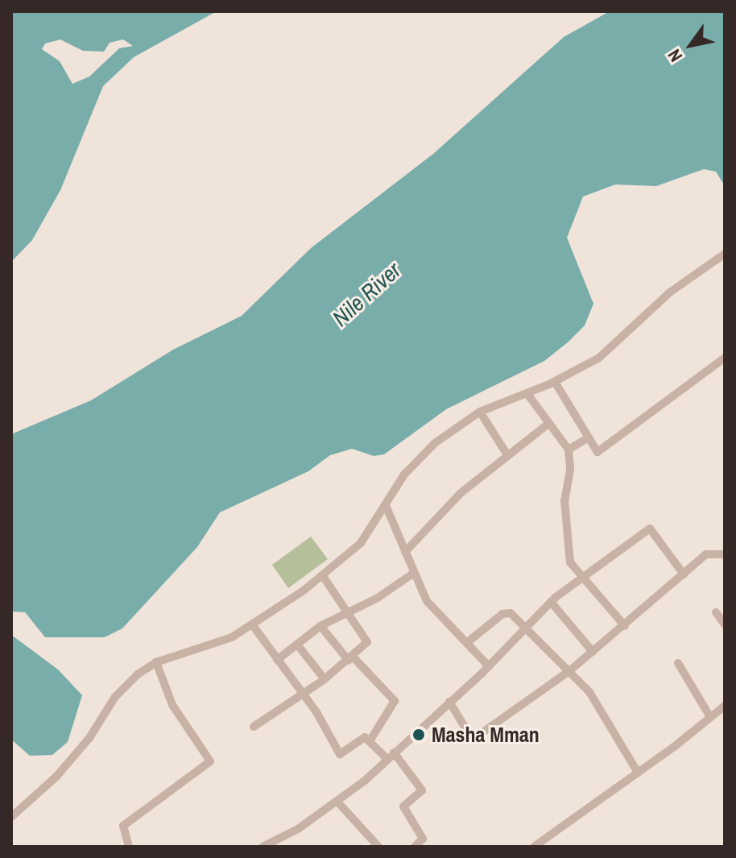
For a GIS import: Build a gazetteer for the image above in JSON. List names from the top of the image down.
{
  "water": ["Nile River"],
  "places": ["Masha Mman"],
  "north": "bottom left"
}
